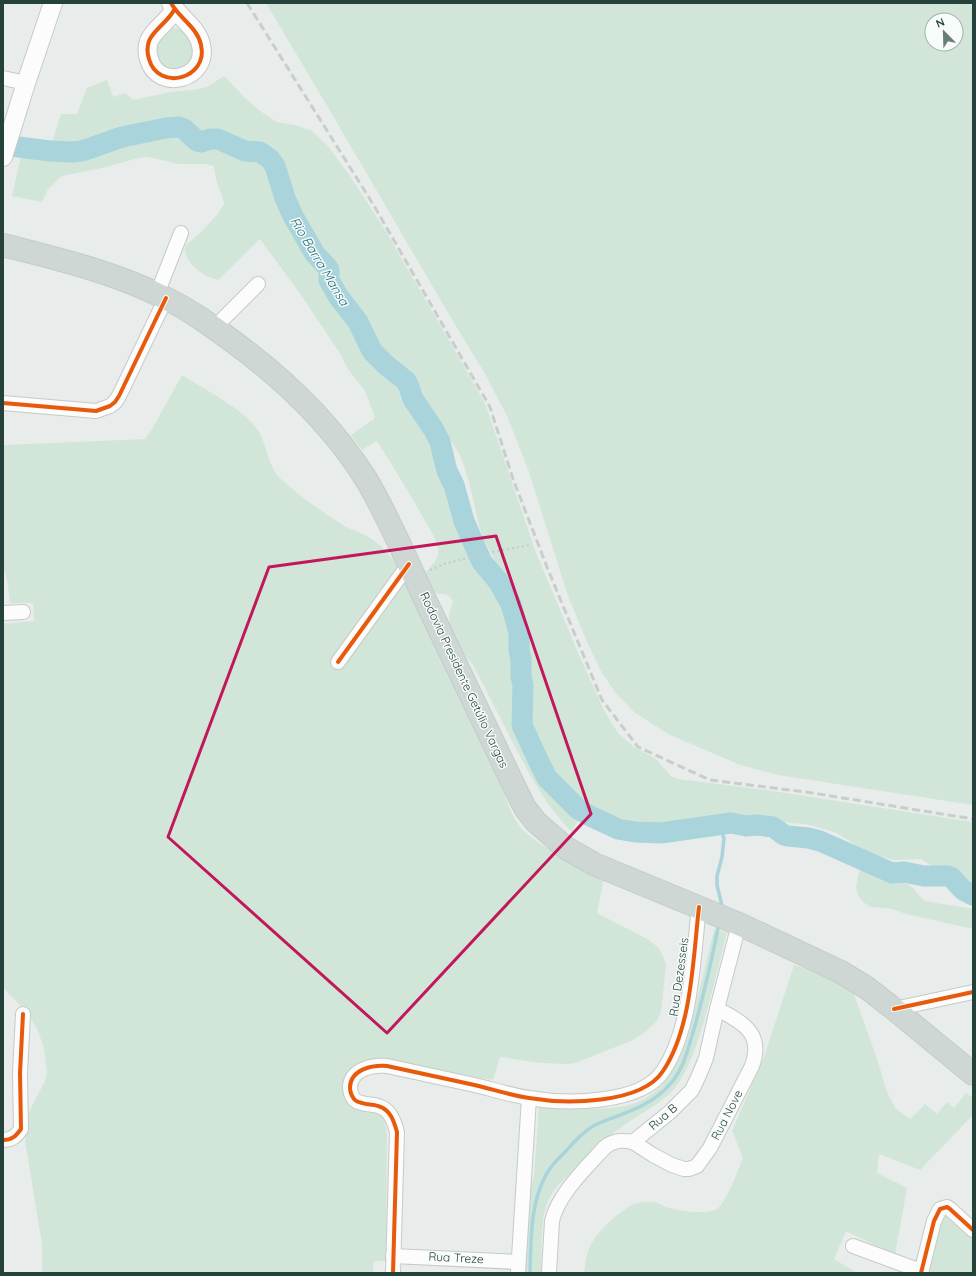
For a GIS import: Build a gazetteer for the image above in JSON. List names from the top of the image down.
{
  "streets": {
    "main road": ["Rodovia Presidente Getúlio Vargas"],
    "street": [
      "Rua Dezesseis",
      "Rua Nove",
      "Rua B",
      "Rua Treze"
    ]
  },
  "crossings": [
    ["Rodovia Presidente Getúlio Vargas", "Rua Dezesseis"],
    ["Rodovia Presidente Getúlio Vargas", "Rua B"],
    ["Rua Dezesseis", "Rua Treze"],
    ["Rua Nove", "Rua B"]
  ],
  "water": ["Rio Barra Mansa"],
  "north": "top left"
}
